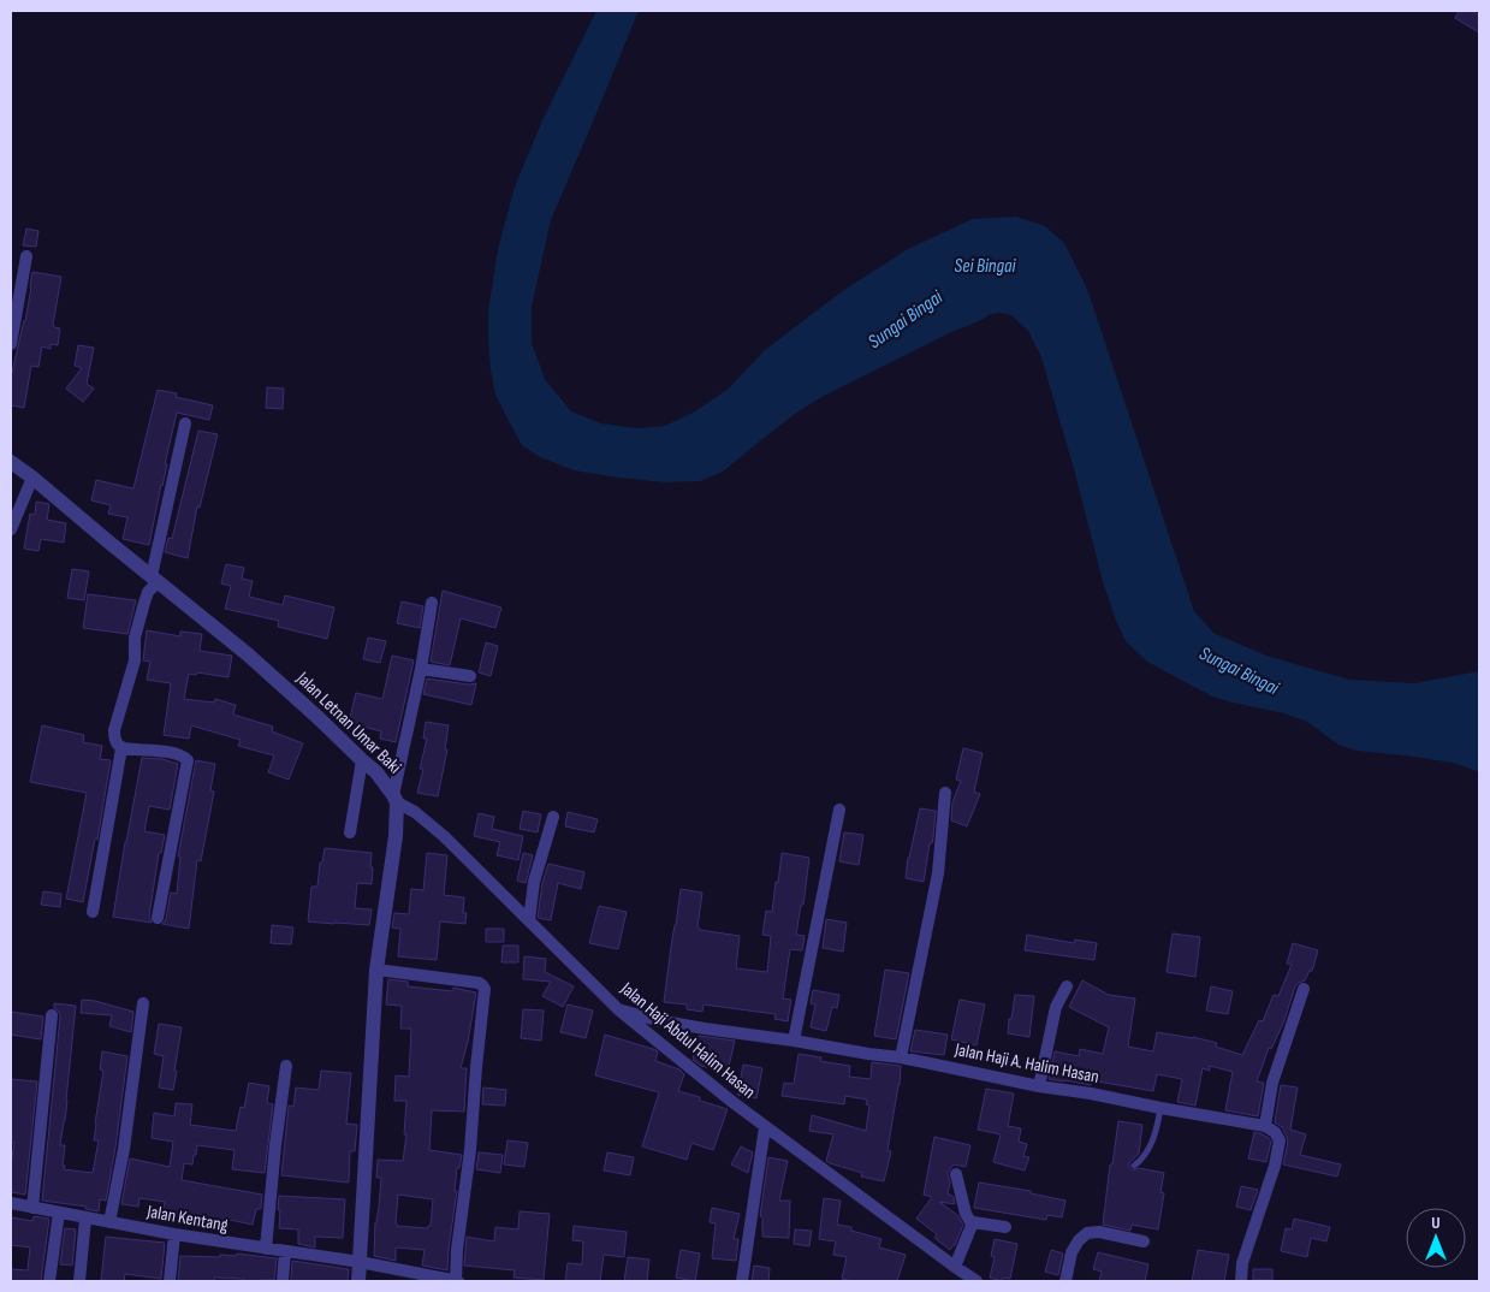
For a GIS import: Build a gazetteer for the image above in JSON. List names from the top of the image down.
{
  "streets": {
    "street": [
      "Jalan Letnan Umar Baki",
      "Jalan Haji Abdul Halim Hasan",
      "Jalan Haji A. Halim Hasan",
      "Jalan Kentang"
    ]
  },
  "crossings": [
    ["Jalan Letnan Umar Baki", "Jalan Haji Abdul Halim Hasan"],
    ["Jalan Letnan Umar Baki", "Jalan Kentang"],
    ["Jalan Haji Abdul Halim Hasan", "Jalan Haji A. Halim Hasan"]
  ],
  "water": ["Sei Bingai", "Sungai Bingai"],
  "north": "top"
}
